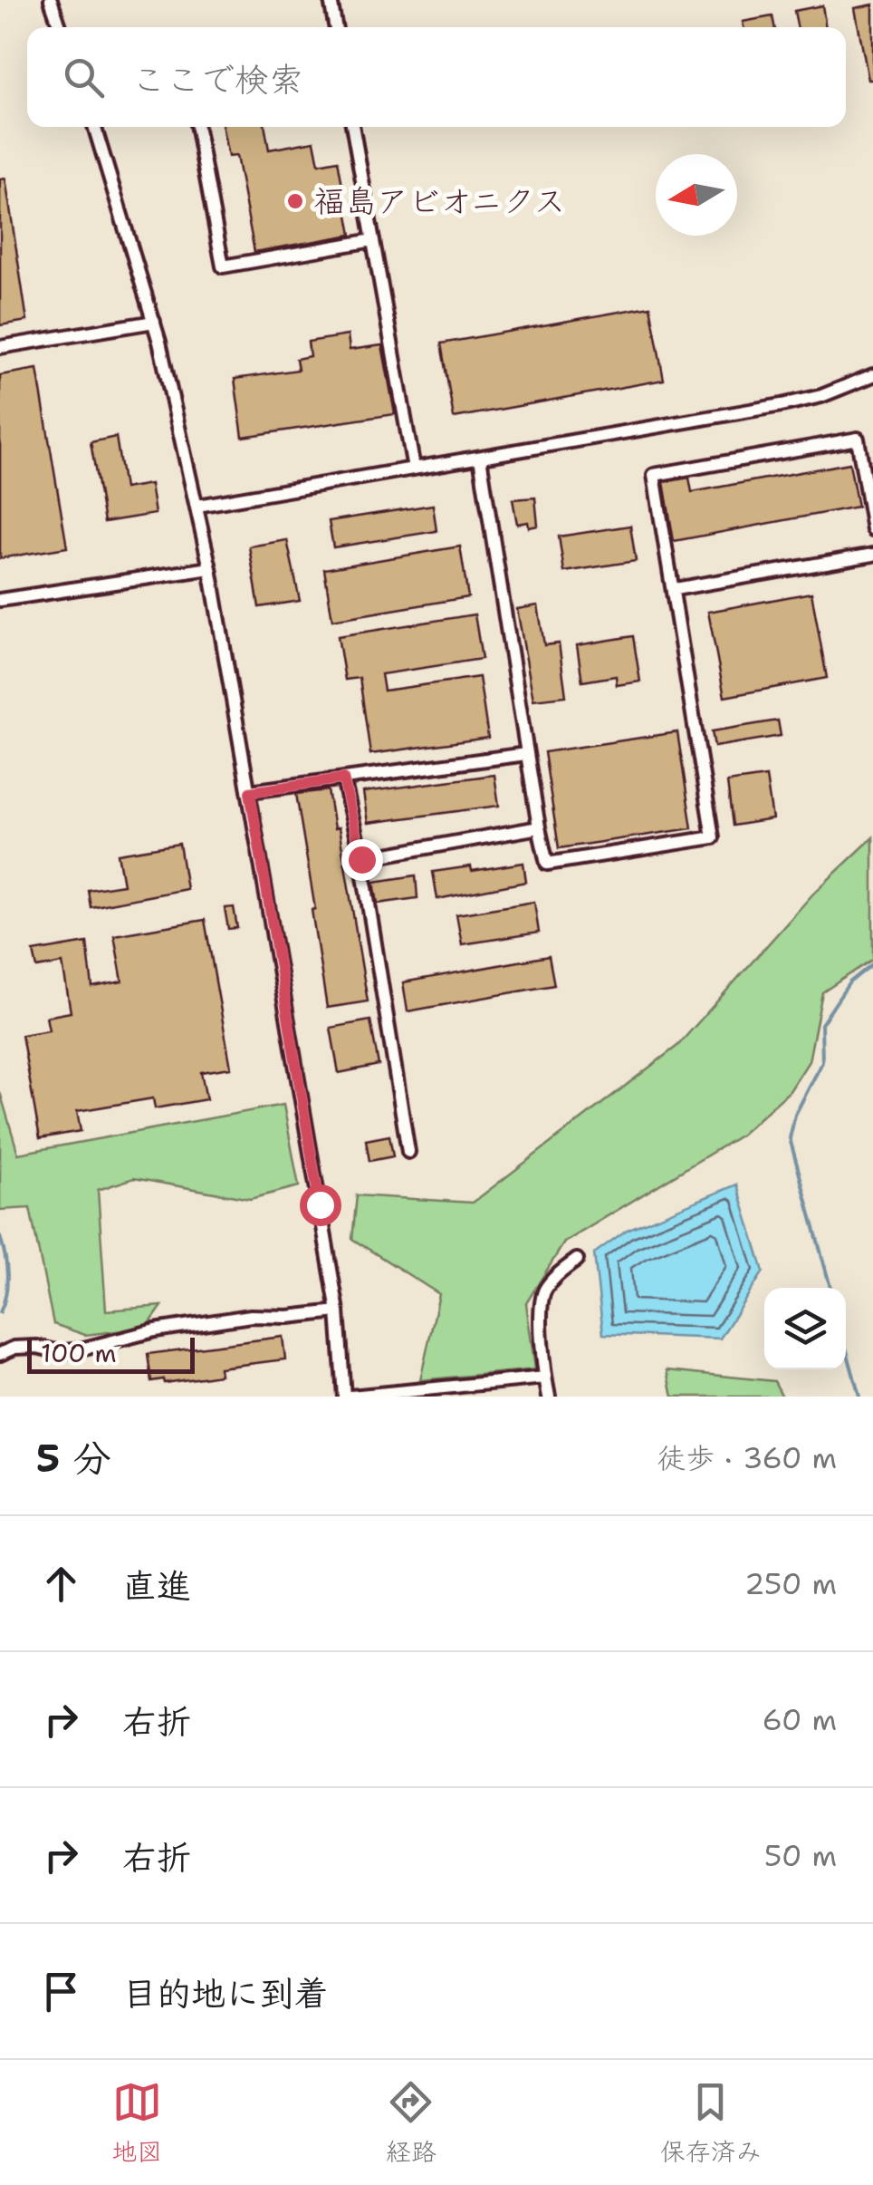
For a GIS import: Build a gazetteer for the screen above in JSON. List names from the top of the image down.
{
  "places": ["福島アビオニクス"],
  "scale_bar": "100 m",
  "north": "left",
  "page": {
    "search": "ここで検索",
    "scale": "100 m",
    "heading": ["5 分", "徒歩 · 360 m"],
    "list": [
      ["直進", "250 m"],
      ["右折", "60 m"],
      ["右折", "50 m"],
      "目的地に到着"
    ],
    "nav": ["地図", "経路", "保存済み"]
  }
}
